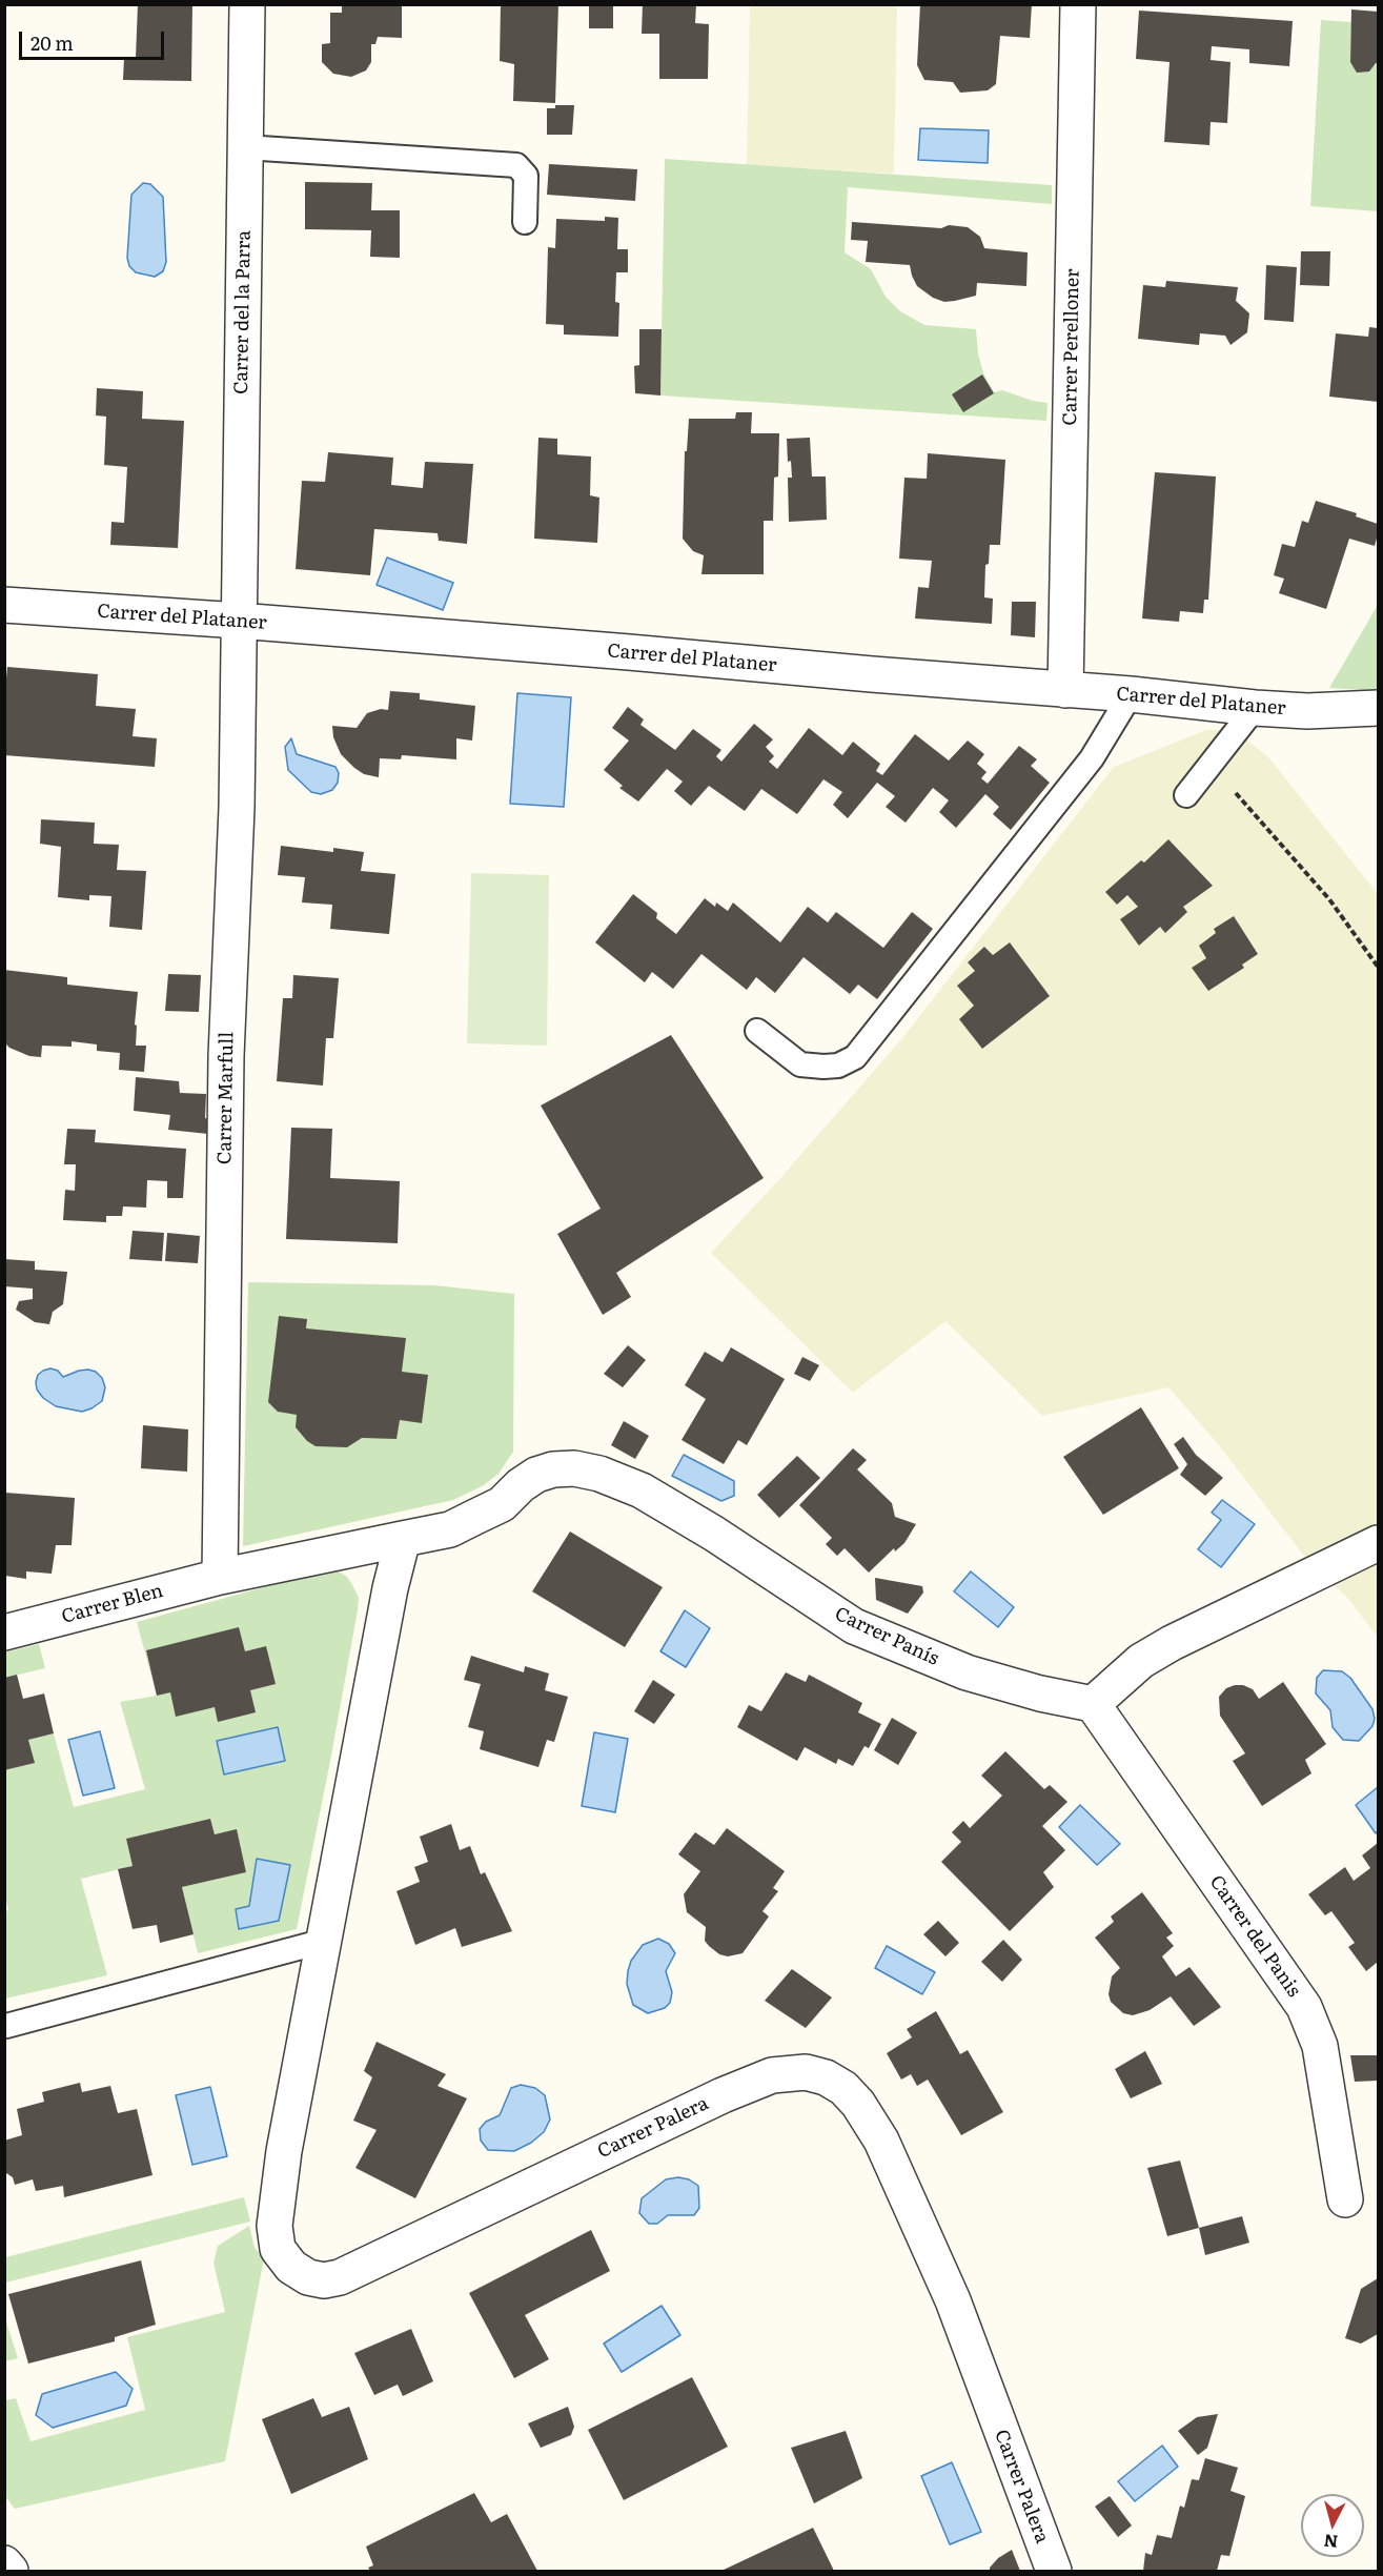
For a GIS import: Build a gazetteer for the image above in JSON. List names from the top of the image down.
{
  "streets": {
    "street": [
      "Carrer del la Parra",
      "Carrer Perelloner",
      "Carrer del Plataner",
      "Carrer Marfull",
      "Carrer Blen",
      "Carrer Panís",
      "Carrer del Panis",
      "Carrer Palera"
    ]
  },
  "crossings": [
    ["Carrer del la Parra", "Carrer del Plataner"],
    ["Carrer del la Parra", "Carrer Marfull"],
    ["Carrer Perelloner", "Carrer del Plataner"],
    ["Carrer del Plataner", "Carrer Marfull"],
    ["Carrer Marfull", "Carrer Blen"],
    ["Carrer Marfull", "Carrer Panís"],
    ["Carrer Blen", "Carrer Panís"],
    ["Carrer Panís", "Carrer del Panis"],
    ["Carrer Panís", "Carrer Palera"]
  ],
  "scale_bar": "20 m",
  "north": "bottom"
}
